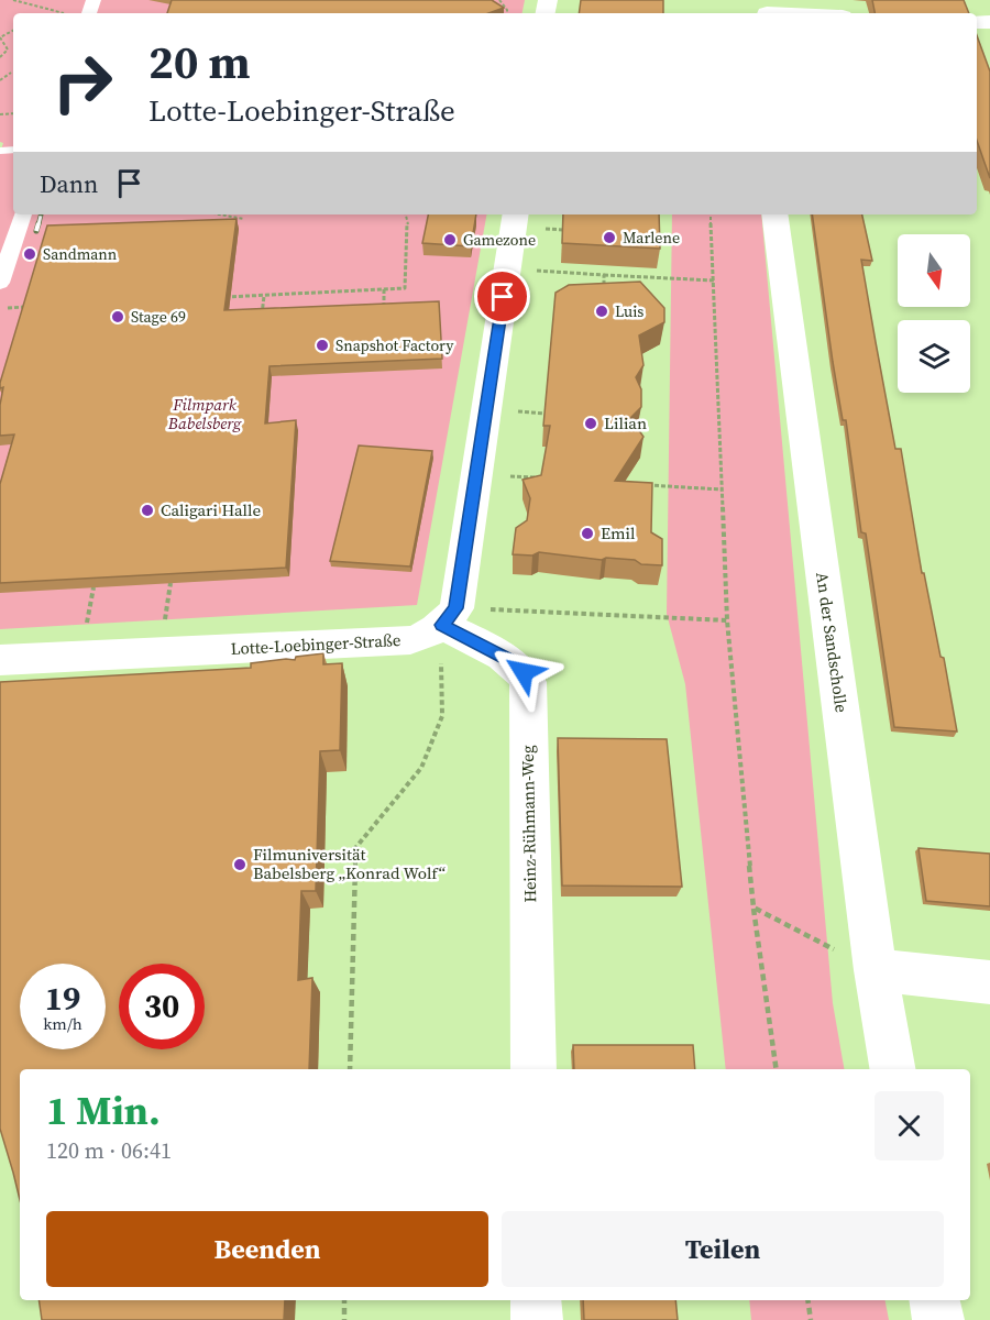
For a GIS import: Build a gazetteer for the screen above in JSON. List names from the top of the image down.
{
  "streets": {
    "street": ["An der Sandscholle", "Lotte-Loebinger-Straße", "Heinz-Rühmann-Weg"]
  },
  "crossings": [
    ["Lotte-Loebinger-Straße", "Heinz-Rühmann-Weg"]
  ],
  "parks": ["Filmpark Babelsberg"],
  "places": [
    "Marlene",
    "Gamezone",
    "Sandmann",
    "Luis",
    "Stage 69",
    "Snapshot Factory",
    "Lilian",
    "Caligari Halle",
    "Emil",
    "Filmuniversität Babelsberg „Konrad Wolf“"
  ],
  "north": "bottom",
  "page": {
    "turn": ["20 m", "Lotte-Loebinger-Straße"],
    "then": "Dann",
    "speed": "19 km/h",
    "limit": "30",
    "heading": ["1 Min.", "120 m · 06:41"],
    "buttons": ["Beenden", "Teilen"]
  }
}
